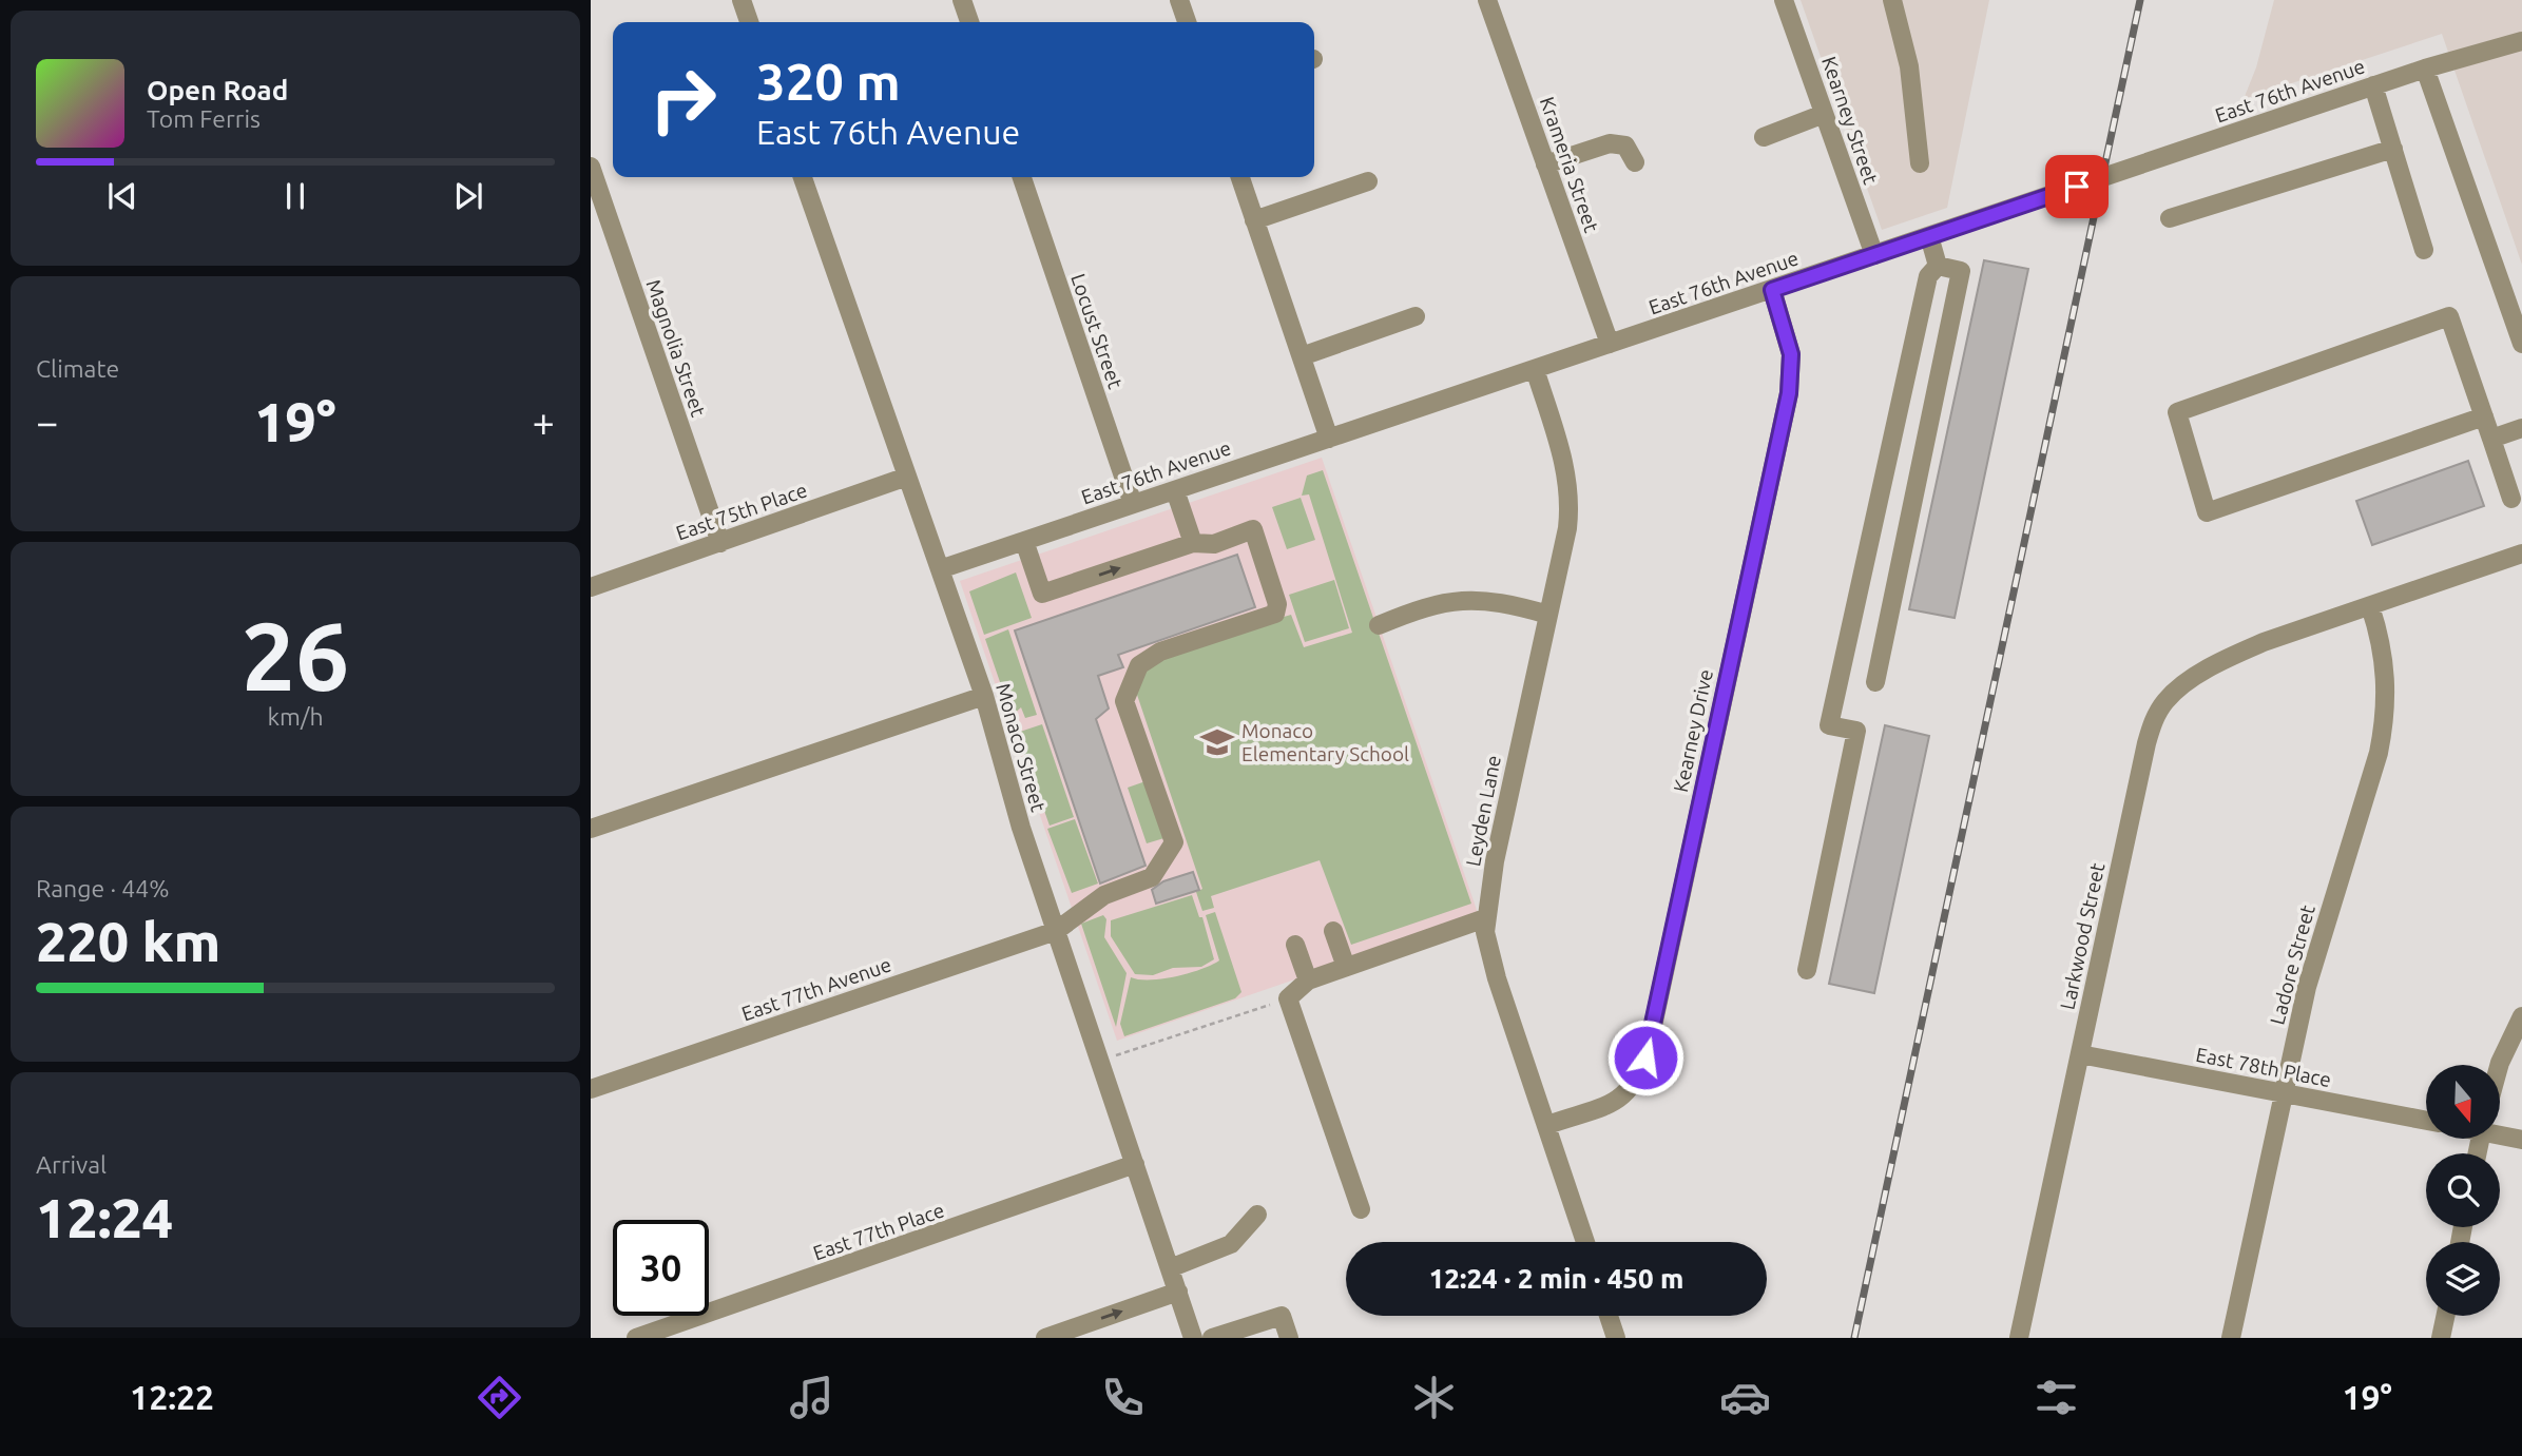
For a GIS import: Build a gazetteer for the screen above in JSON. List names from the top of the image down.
{
  "streets": {
    "street": [
      "East 76th Avenue",
      "Kearney Street",
      "Krameria Street",
      "Locust Street",
      "Magnolia Street",
      "East 75th Place",
      "Kearney Drive",
      "Monaco Street",
      "Leyden Lane",
      "Larkwood Street",
      "Ladore Street",
      "East 77th Avenue",
      "East 78th Place",
      "East 77th Place"
    ]
  },
  "crossings": [
    ["East 76th Avenue", "Kearney Street"],
    ["East 76th Avenue", "Krameria Street"],
    ["East 76th Avenue", "Locust Street"],
    ["East 76th Avenue", "Kearney Drive"],
    ["East 76th Avenue", "Monaco Street"],
    ["East 76th Avenue", "Leyden Lane"],
    ["Magnolia Street", "East 75th Place"],
    ["East 75th Place", "Monaco Street"],
    ["Kearney Drive", "Leyden Lane"],
    ["Monaco Street", "East 77th Avenue"],
    ["Monaco Street", "East 77th Place"],
    ["Larkwood Street", "Ladore Street"],
    ["Larkwood Street", "East 78th Place"],
    ["Ladore Street", "East 78th Place"]
  ],
  "places": {
    "school or university": ["Monaco Elementary School"]
  },
  "north": "bottom",
  "page": {
    "turn": ["320 m", "East 76th Avenue"],
    "song": ["Open Road", "Tom Ferris"],
    "tile": [
      "Climate",
      ["26", "km/h"],
      ["Range · 44%", "220 km"],
      ["Arrival", "12:24"]
    ],
    "heat": ["−", "19°", "+"],
    "limit": "30",
    "trip": "12:24 · 2 min · 450 m",
    "tabs": ["12:22", "19°"]
  }
}
